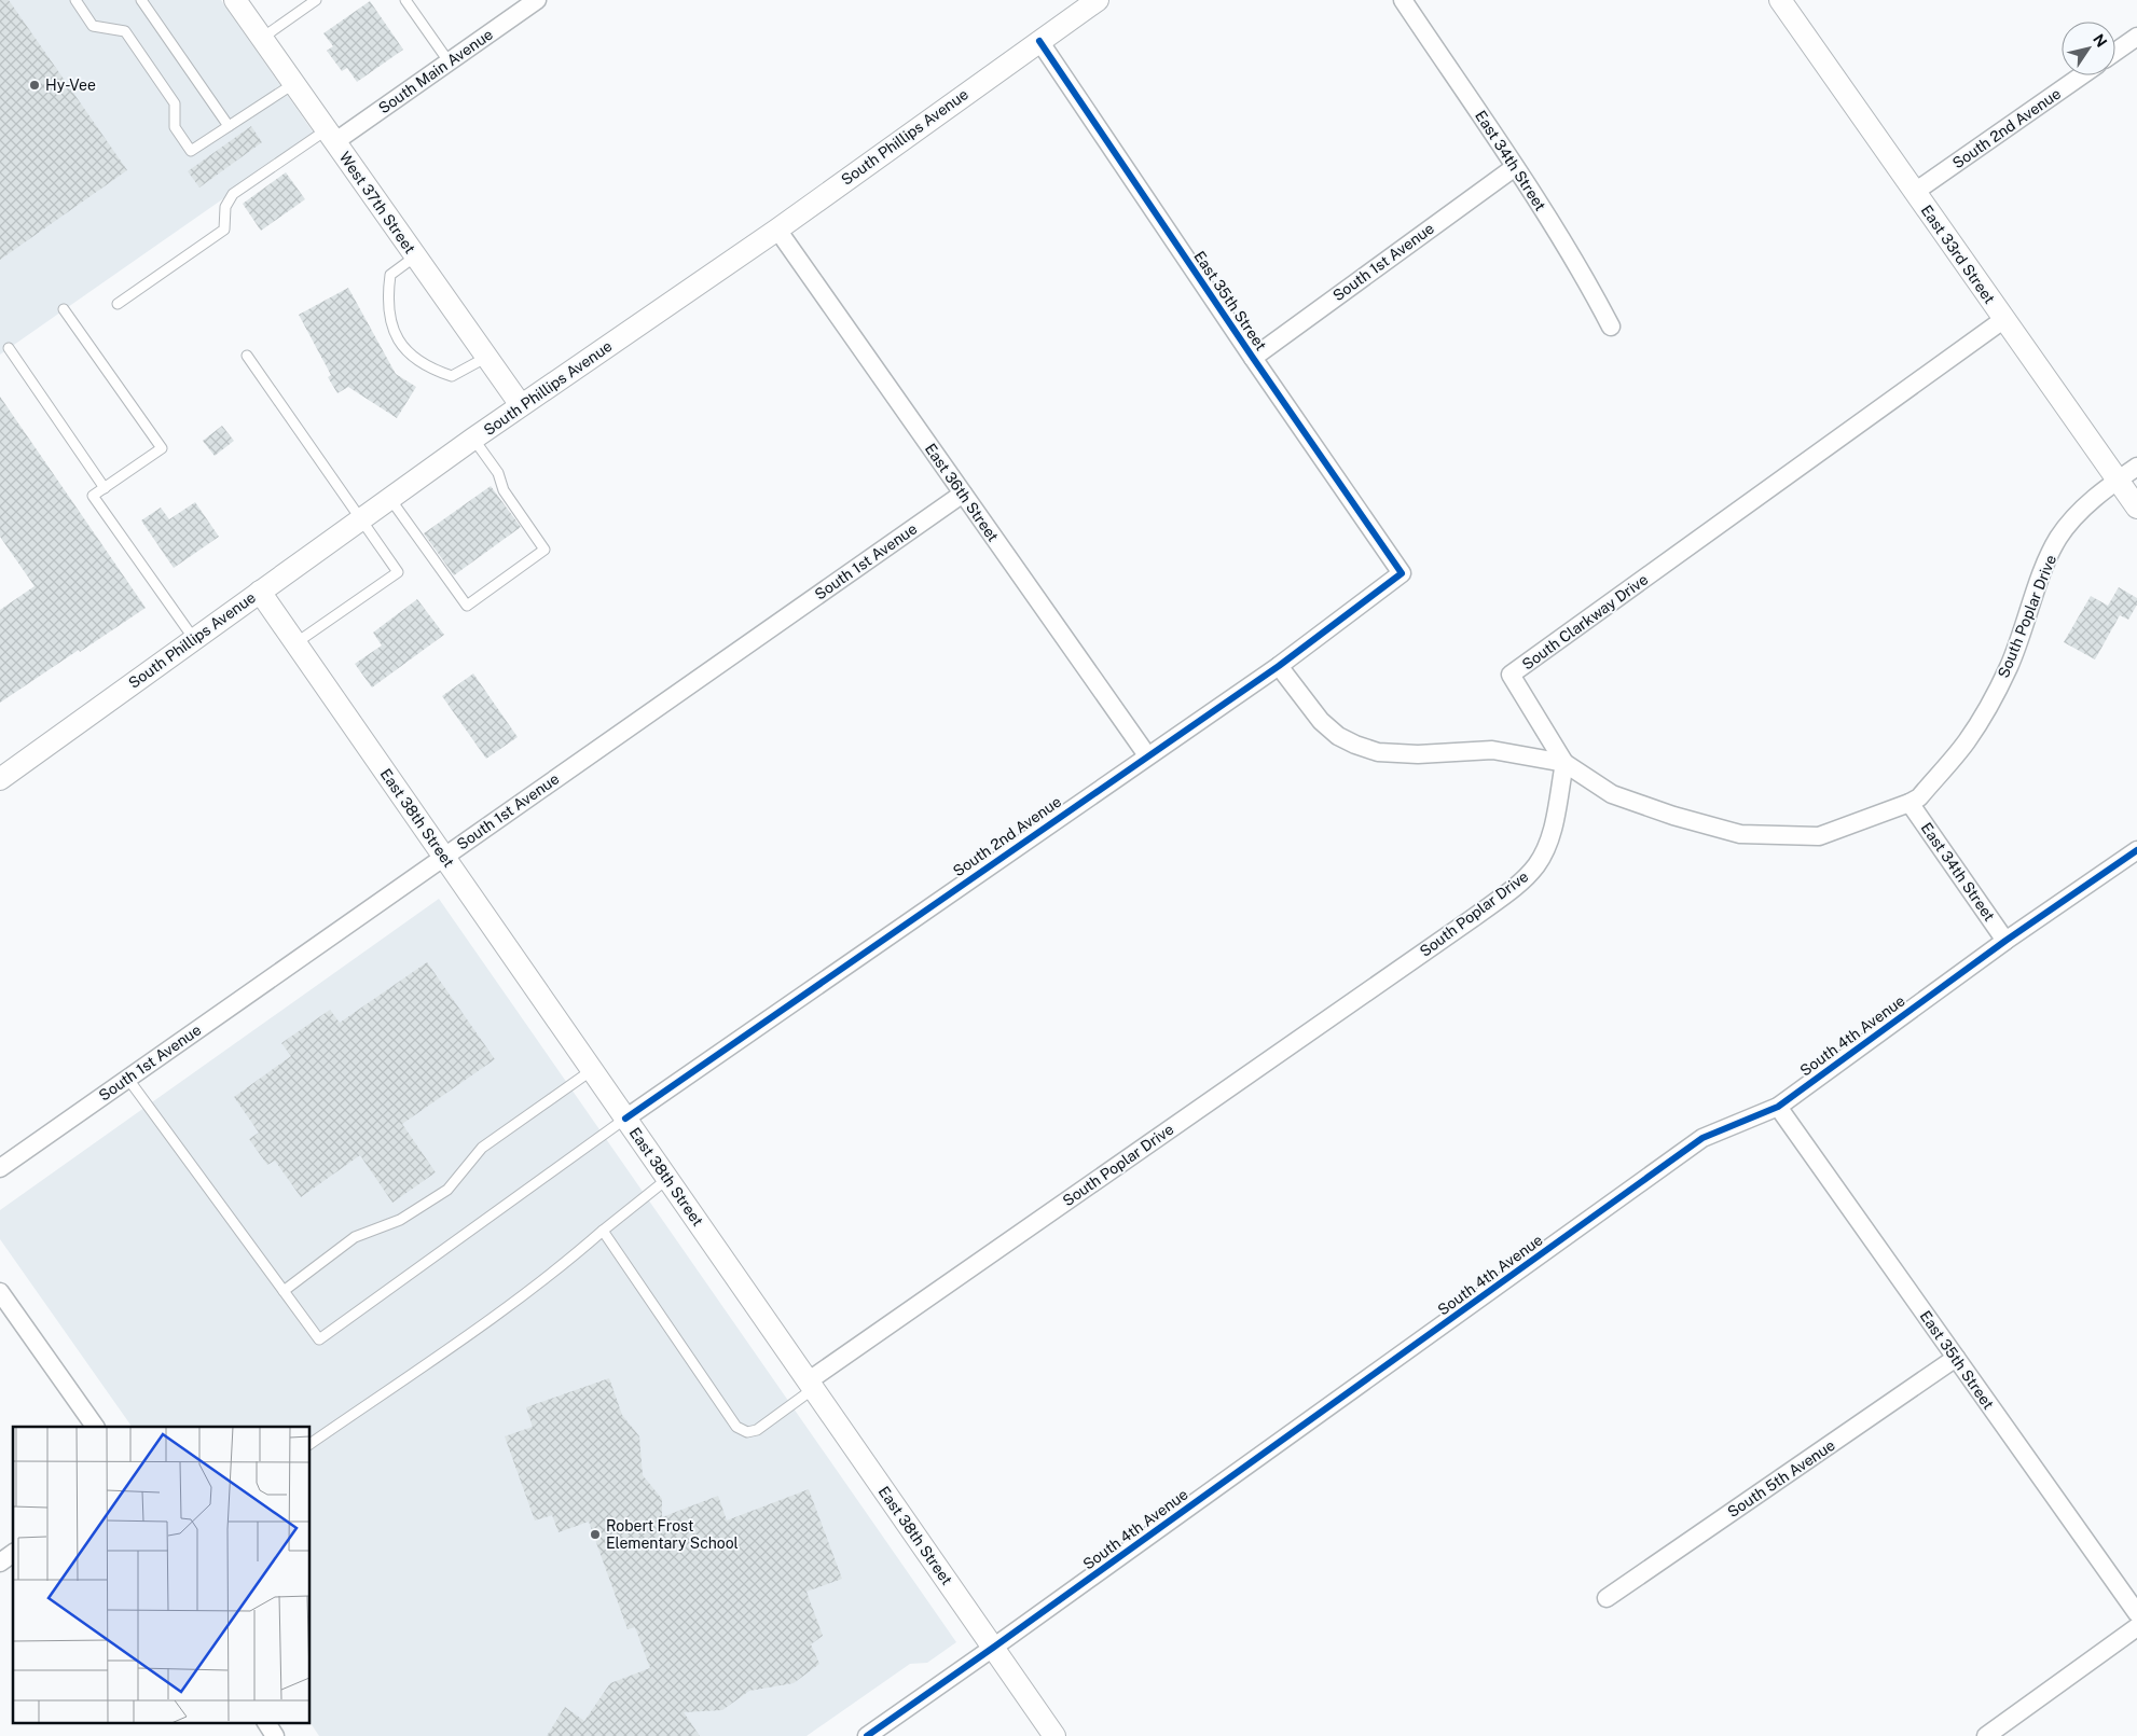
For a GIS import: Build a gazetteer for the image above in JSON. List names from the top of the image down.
{
  "streets": {
    "street": [
      "South Main Avenue",
      "South 2nd Avenue",
      "South Phillips Avenue",
      "East 34th Street",
      "West 37th Street",
      "East 33rd Street",
      "South 1st Avenue",
      "East 35th Street",
      "East 36th Street",
      "South Poplar Drive",
      "South Clarkway Drive",
      "East 38th Street",
      "South 4th Avenue",
      "South 5th Avenue"
    ]
  },
  "crossings": [
    ["South Main Avenue", "West 37th Street"],
    ["South 2nd Avenue", "East 33rd Street"],
    ["South 2nd Avenue", "East 35th Street"],
    ["South 2nd Avenue", "East 36th Street"],
    ["South 2nd Avenue", "East 38th Street"],
    ["South Phillips Avenue", "West 37th Street"],
    ["South Phillips Avenue", "East 35th Street"],
    ["South Phillips Avenue", "East 36th Street"],
    ["South Phillips Avenue", "East 38th Street"],
    ["East 34th Street", "South 1st Avenue"],
    ["East 34th Street", "South Poplar Drive"],
    ["East 34th Street", "South 4th Avenue"],
    ["East 33rd Street", "South Poplar Drive"],
    ["East 33rd Street", "South Clarkway Drive"],
    ["South 1st Avenue", "East 35th Street"],
    ["South 1st Avenue", "East 36th Street"],
    ["South 1st Avenue", "East 38th Street"],
    ["East 35th Street", "South 4th Avenue"],
    ["East 35th Street", "South 5th Avenue"],
    ["South Poplar Drive", "South Clarkway Drive"],
    ["South Poplar Drive", "East 38th Street"],
    ["East 38th Street", "South 4th Avenue"]
  ],
  "places": ["Hy-Vee", "Robert Frost Elementary School"],
  "north": "top right"
}
